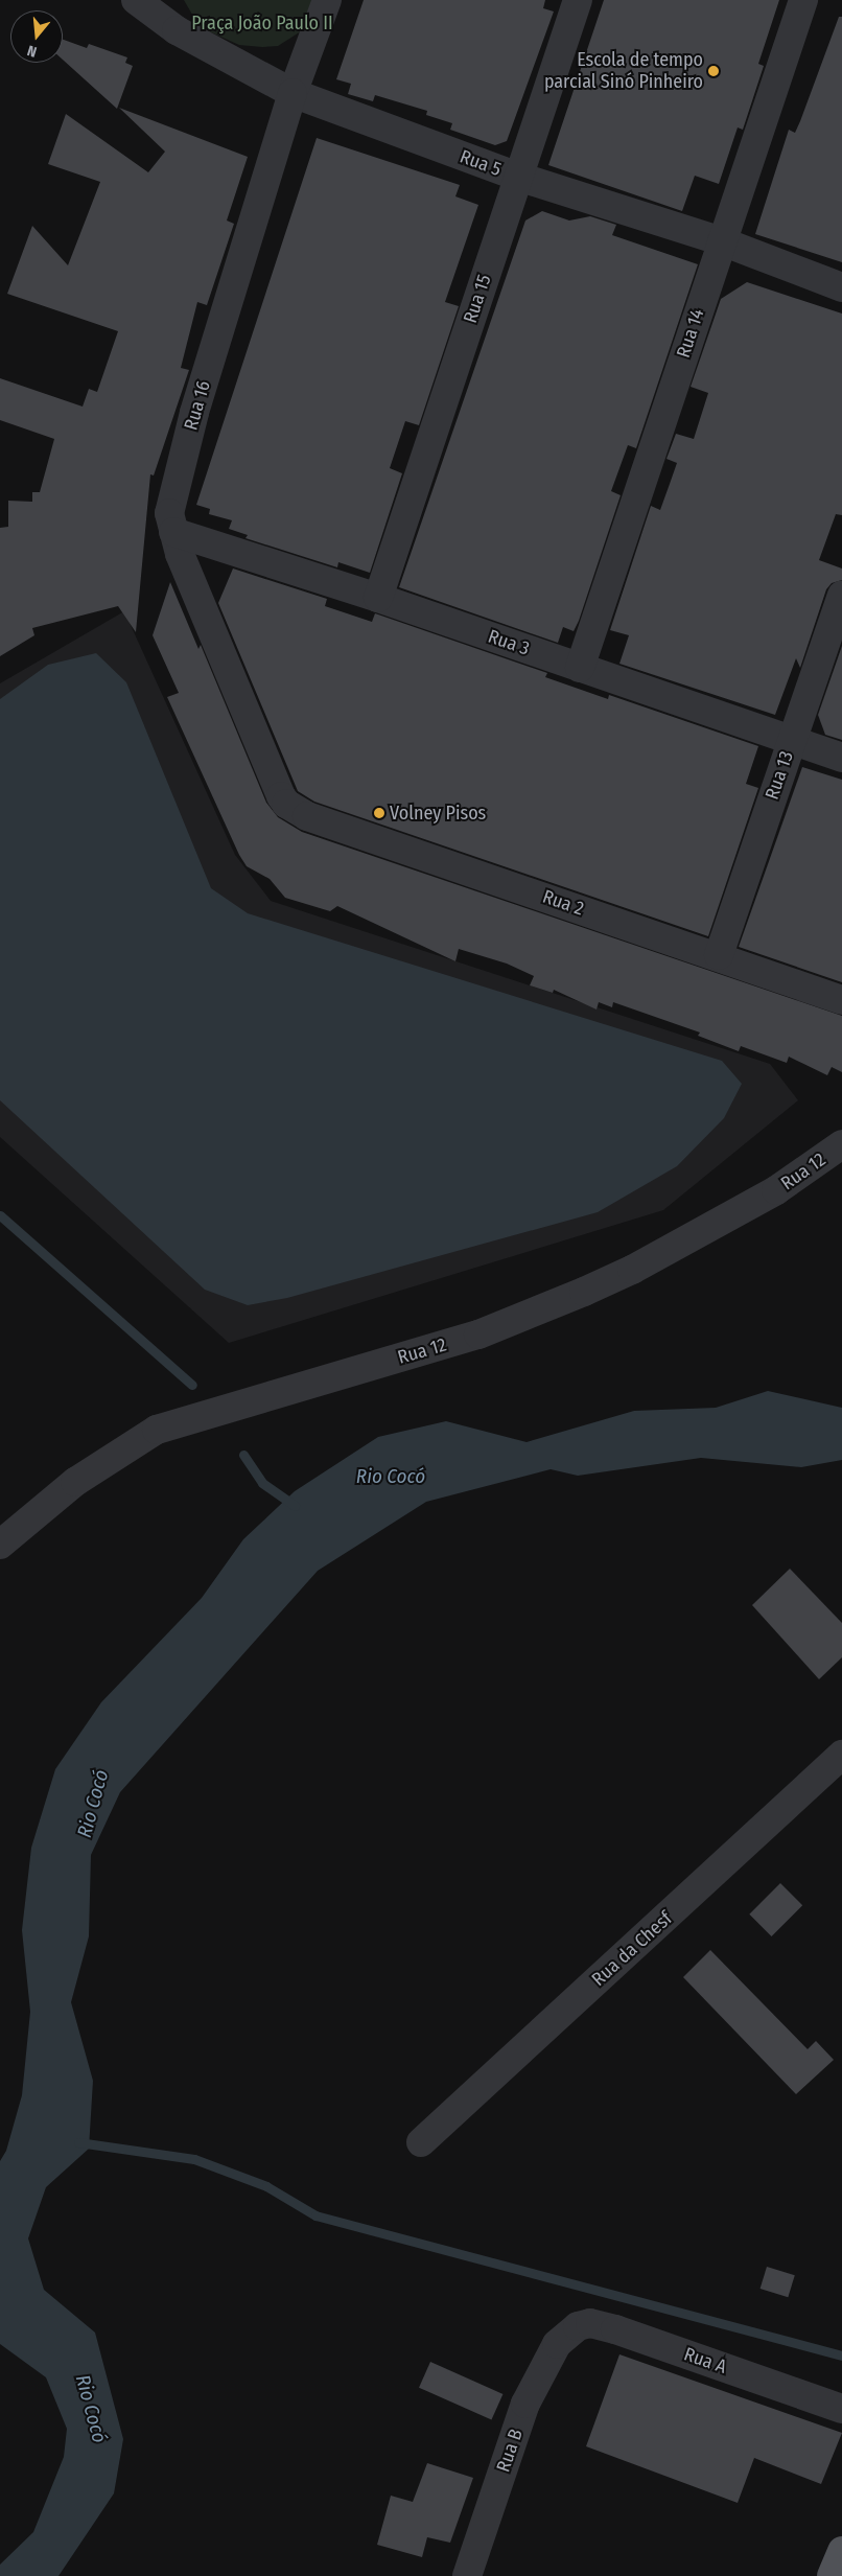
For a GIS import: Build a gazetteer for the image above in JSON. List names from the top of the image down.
{
  "streets": {
    "street": [
      "Rua 5",
      "Rua 15",
      "Rua 14",
      "Rua 16",
      "Rua 3",
      "Rua 13",
      "Rua 2",
      "Rua 12",
      "Rua da Chesf",
      "Rua A",
      "Rua B"
    ]
  },
  "crossings": [
    ["Rua 5", "Rua 15"],
    ["Rua 5", "Rua 14"],
    ["Rua 5", "Rua 16"],
    ["Rua 15", "Rua 3"],
    ["Rua 14", "Rua 3"],
    ["Rua 16", "Rua 3"],
    ["Rua 16", "Rua 2"],
    ["Rua 3", "Rua 13"],
    ["Rua 13", "Rua 2"],
    ["Rua A", "Rua B"]
  ],
  "water": ["Rio Cocó"],
  "parks": ["Praça João Paulo II"],
  "places": ["Escola de tempo parcial Sinó Pinheiro", "Volney Pisos"],
  "north": "bottom"
}
